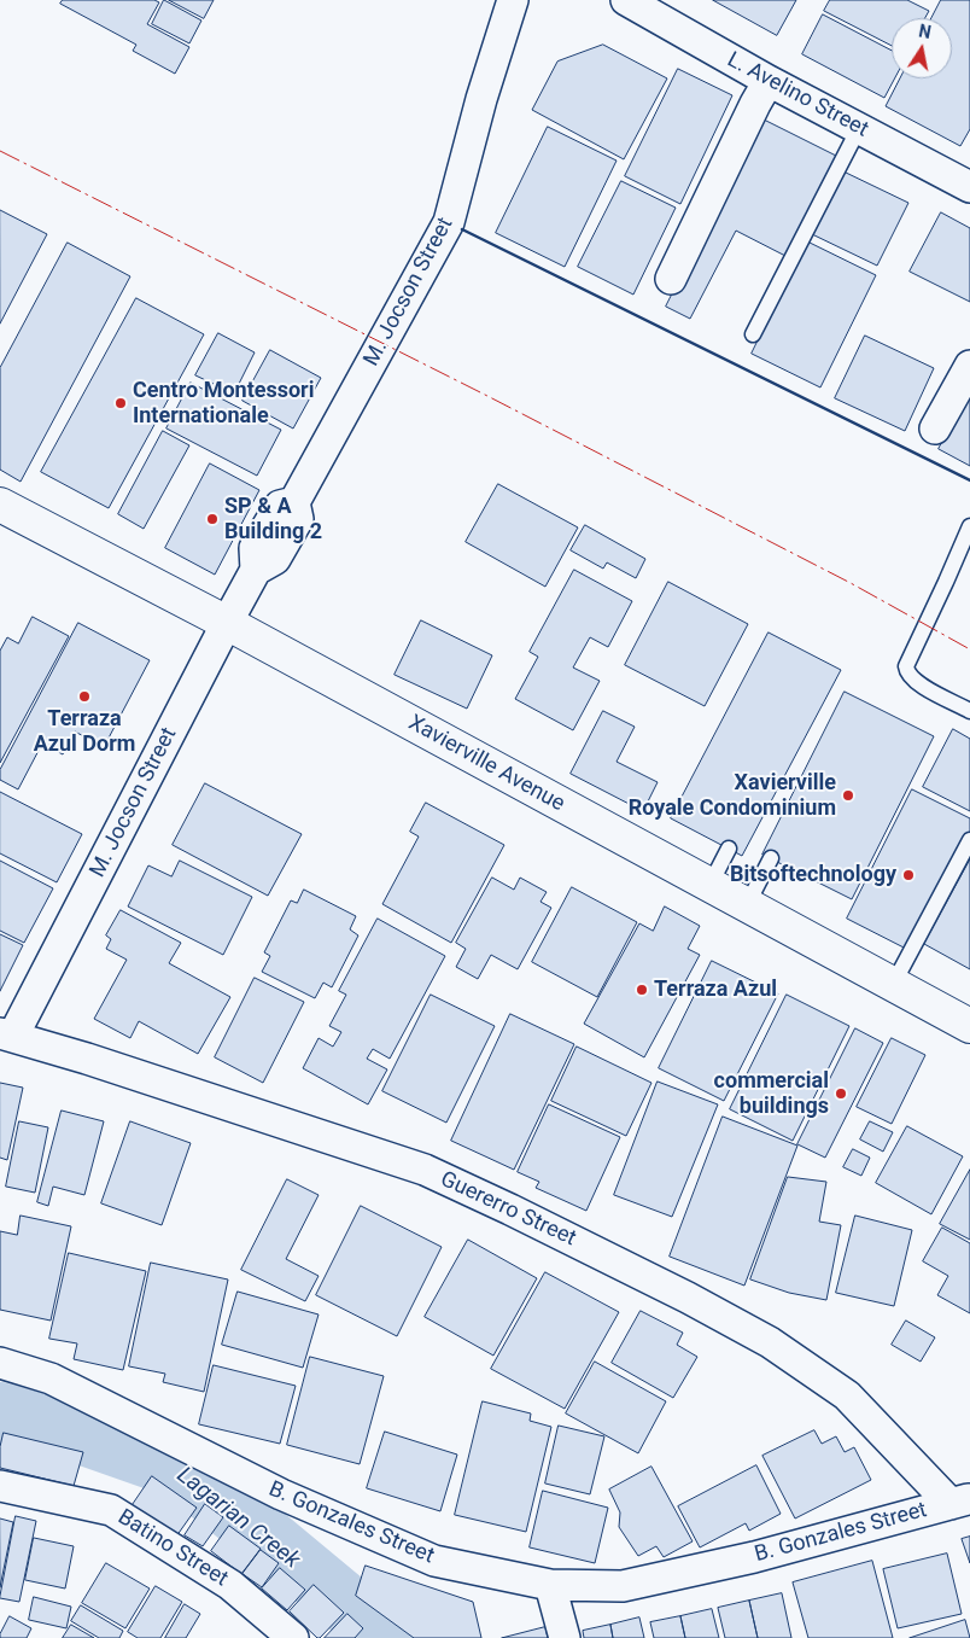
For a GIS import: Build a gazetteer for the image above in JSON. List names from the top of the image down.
{
  "streets": {
    "main road": ["Xavierville Avenue"],
    "street": [
      "L. Avelino Street",
      "M. Jocson Street",
      "Guererro Street",
      "B. Gonzales Street",
      "Batino Street"
    ]
  },
  "crossings": [
    ["M. Jocson Street", "Xavierville Avenue"],
    ["M. Jocson Street", "Guererro Street"],
    ["Guererro Street", "B. Gonzales Street"]
  ],
  "water": ["Lagarian Creek"],
  "places": [
    "Centro Montessori Internationale",
    "SP & A Building 2",
    "Terraza Azul Dorm",
    "Xavierville Royale Condominium",
    "Bitsoftechnology",
    "Terraza Azul",
    "commercial buildings"
  ],
  "north": "top"
}
